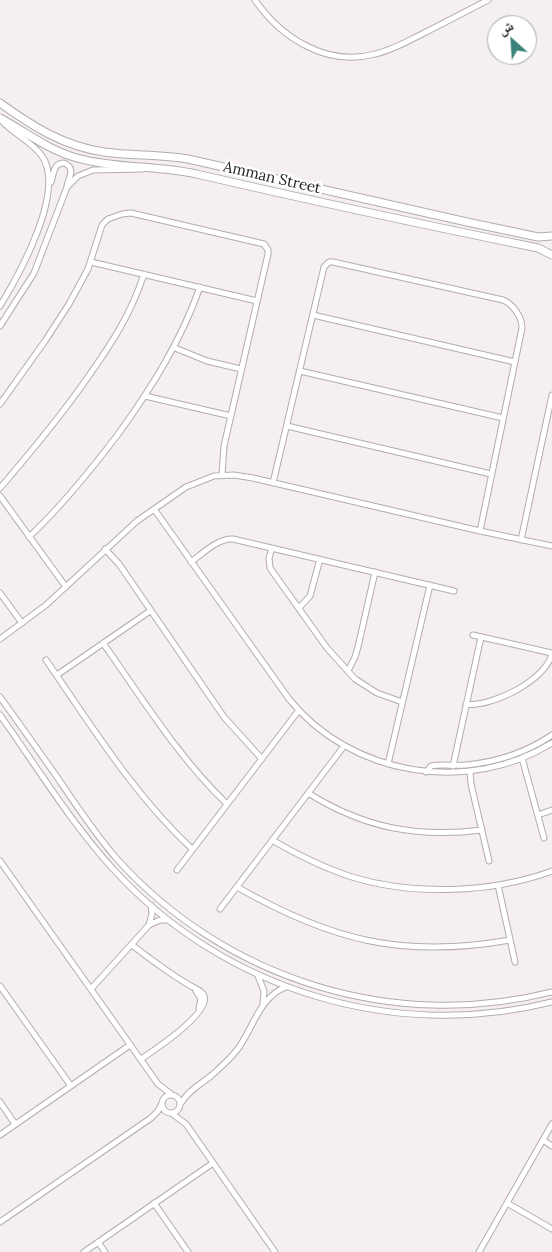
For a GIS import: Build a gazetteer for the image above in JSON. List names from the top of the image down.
{
  "streets": {
    "main road": ["Amman Street"]
  },
  "north": "top left"
}
